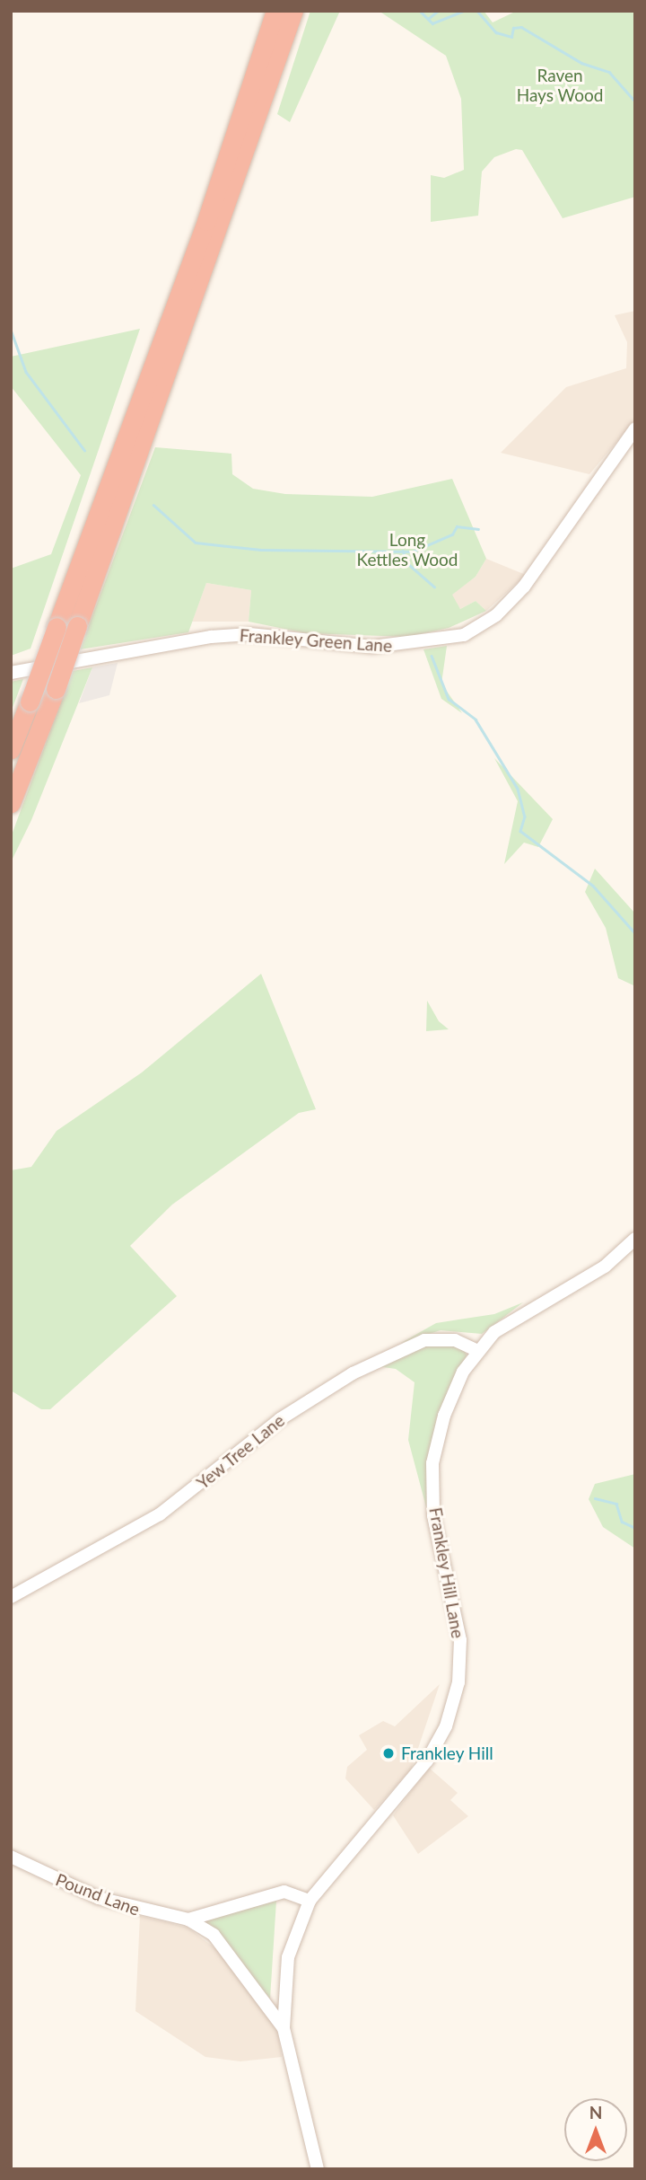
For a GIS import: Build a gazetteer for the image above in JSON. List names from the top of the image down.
{
  "streets": {
    "street": [
      "Frankley Green Lane",
      "Yew Tree Lane",
      "Frankley Hill Lane",
      "Pound Lane"
    ]
  },
  "crossings": [
    ["Yew Tree Lane", "Frankley Hill Lane"],
    ["Frankley Hill Lane", "Pound Lane"]
  ],
  "parks": ["Raven Hays Wood", "Long Kettles Wood"],
  "places": ["Frankley Hill"],
  "north": "top"
}
